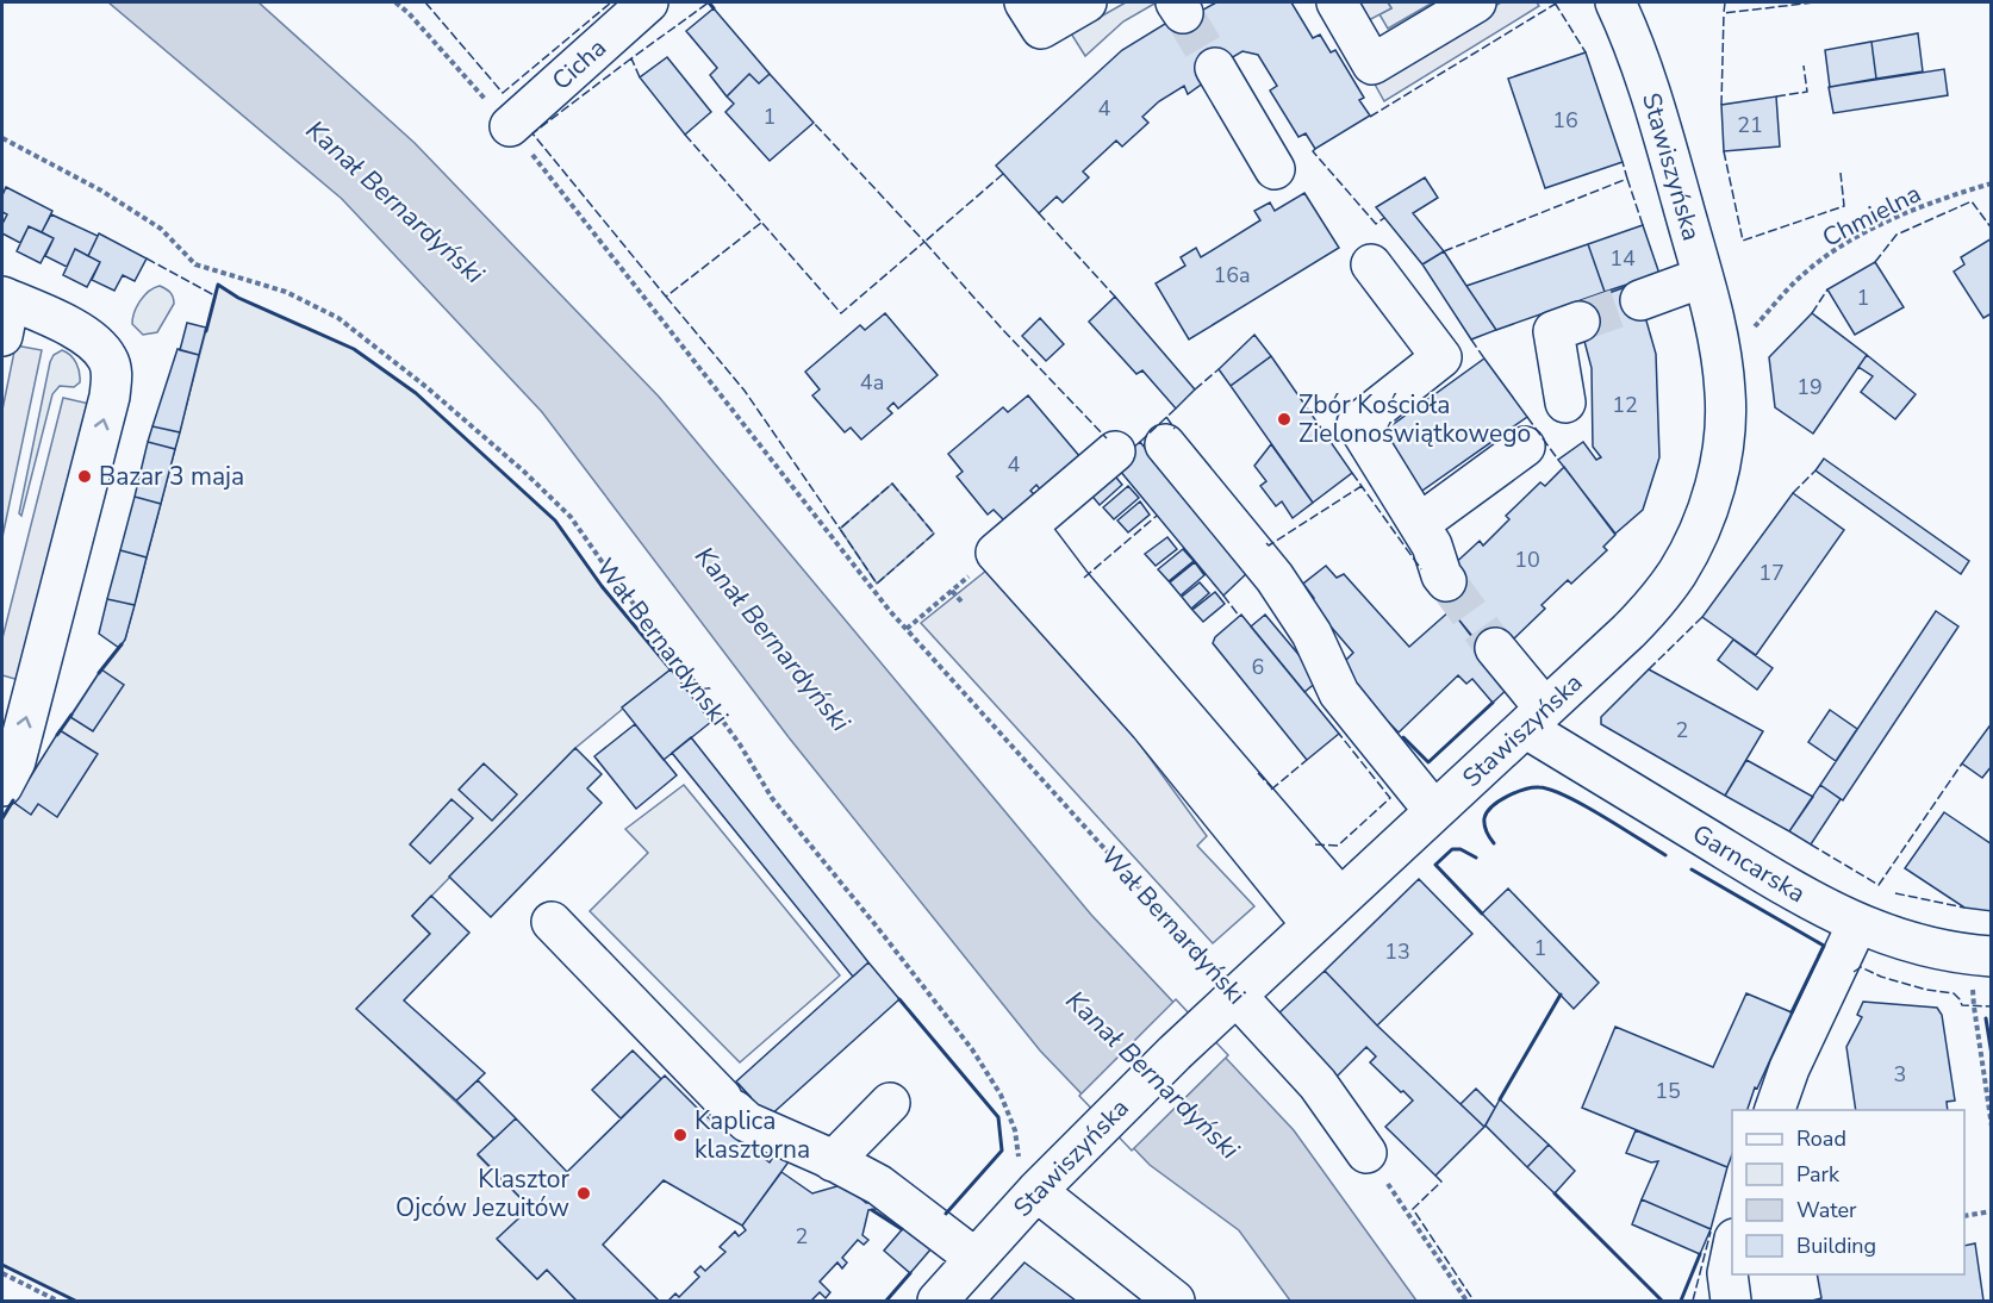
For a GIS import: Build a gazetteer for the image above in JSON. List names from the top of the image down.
{
  "streets": {
    "street": [
      "Cicha",
      "Stawiszyńska",
      "Wał Bernardyński",
      "Garncarska"
    ],
    "path": ["Chmielna"]
  },
  "crossings": [
    ["Cicha", "Wał Bernardyński"],
    ["Stawiszyńska", "Chmielna"],
    ["Stawiszyńska", "Wał Bernardyński"],
    ["Stawiszyńska", "Garncarska"]
  ],
  "water": ["Kanał Bernardyński"],
  "places": [
    "Zbór Kościoła Zielonoświątkowego",
    "Bazar 3 maja",
    "Kaplica klasztorna",
    "Klasztor Ojców Jezuitów"
  ],
  "house_numbers": [
    "4",
    "1",
    "16",
    "21",
    "14",
    "16a",
    "1",
    "4a",
    "19",
    "12",
    "4",
    "10",
    "17",
    "6",
    "2",
    "1",
    "13",
    "3",
    "15",
    "2"
  ],
  "legend": [
    "Road",
    "Park",
    "Water",
    "Building"
  ]
}
